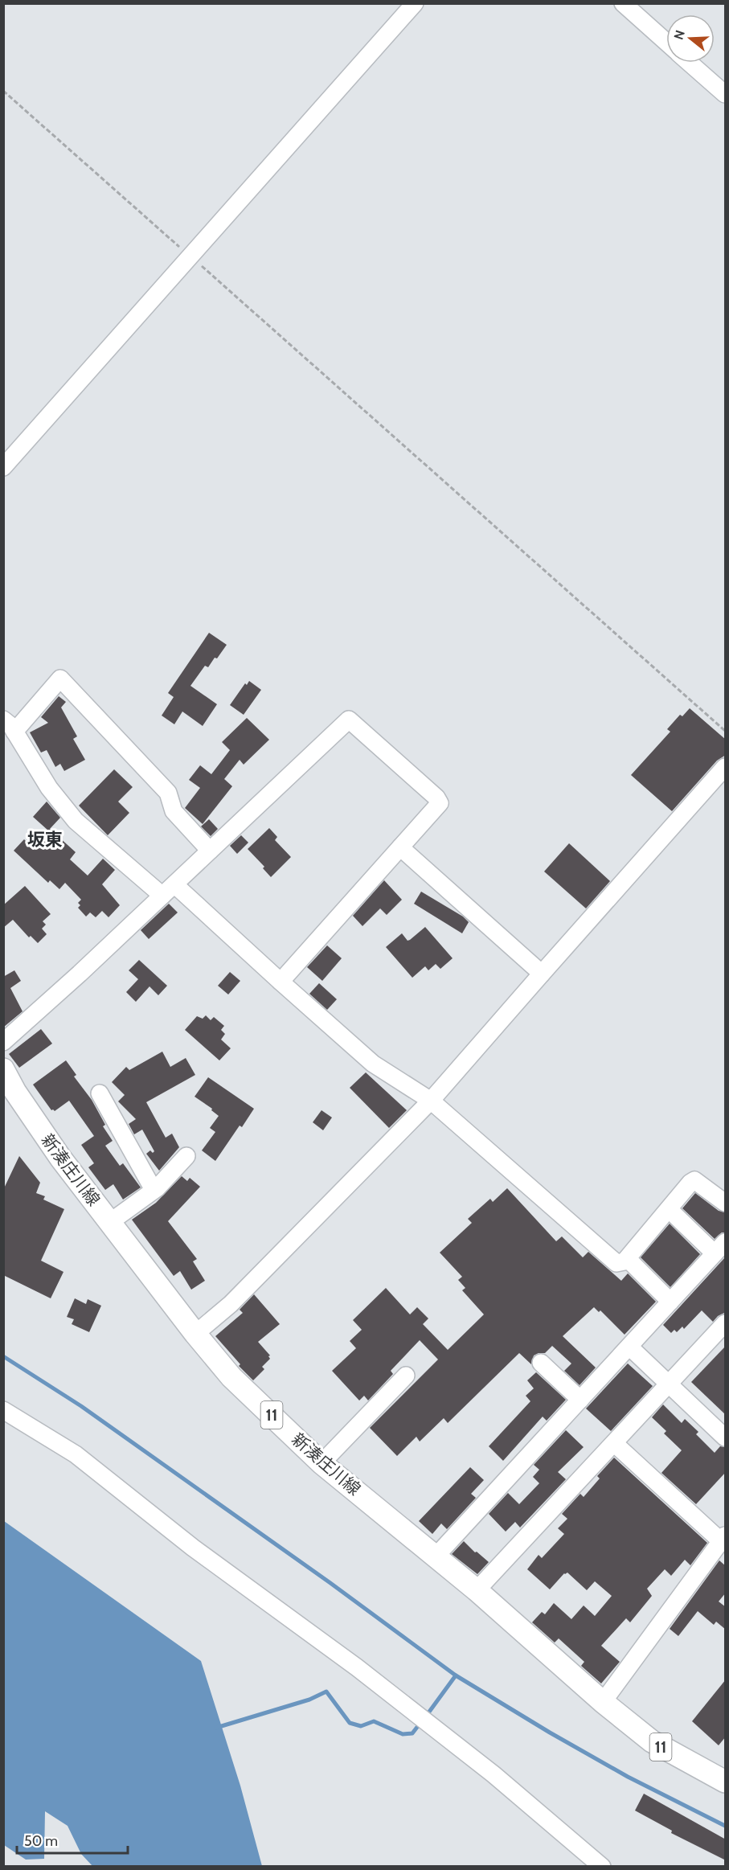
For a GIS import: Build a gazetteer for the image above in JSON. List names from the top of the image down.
{
  "streets": {
    "main road": ["新湊庄川線", "11"]
  },
  "districts": ["坂東"],
  "scale_bar": "50 m",
  "north": "left"
}
